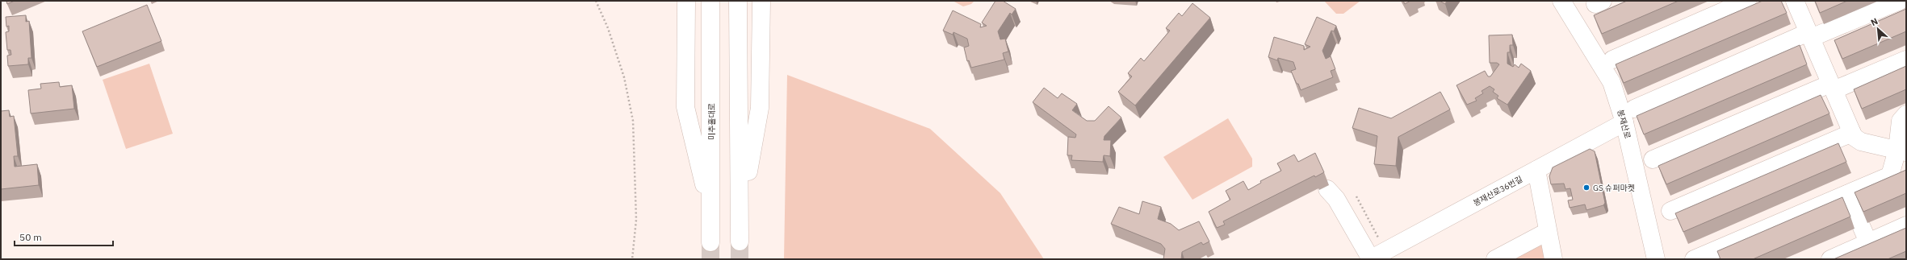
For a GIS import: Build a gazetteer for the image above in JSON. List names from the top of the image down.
{
  "streets": {
    "main road": ["미추홀대로", "봉재산로", "봉재산로36번길"]
  },
  "crossings": [
    ["봉재산로", "봉재산로36번길"]
  ],
  "places": ["GS 슈퍼마켓"],
  "scale_bar": "50 m",
  "north": "top left"
}
